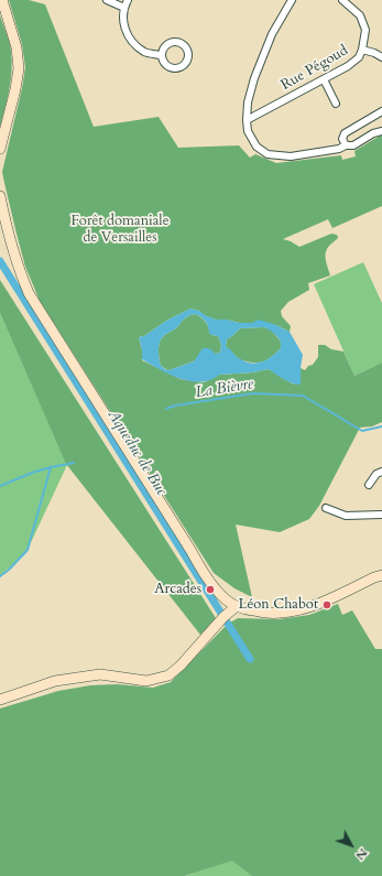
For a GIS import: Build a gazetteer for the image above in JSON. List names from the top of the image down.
{
  "streets": {
    "street": ["Rue Pégoud"]
  },
  "water": ["La Bièvre", "Aqueduc de Buc"],
  "parks": ["Forêt domaniale de Versailles"],
  "places": ["Arcades", "Léon Chabot"],
  "north": "bottom right"
}
